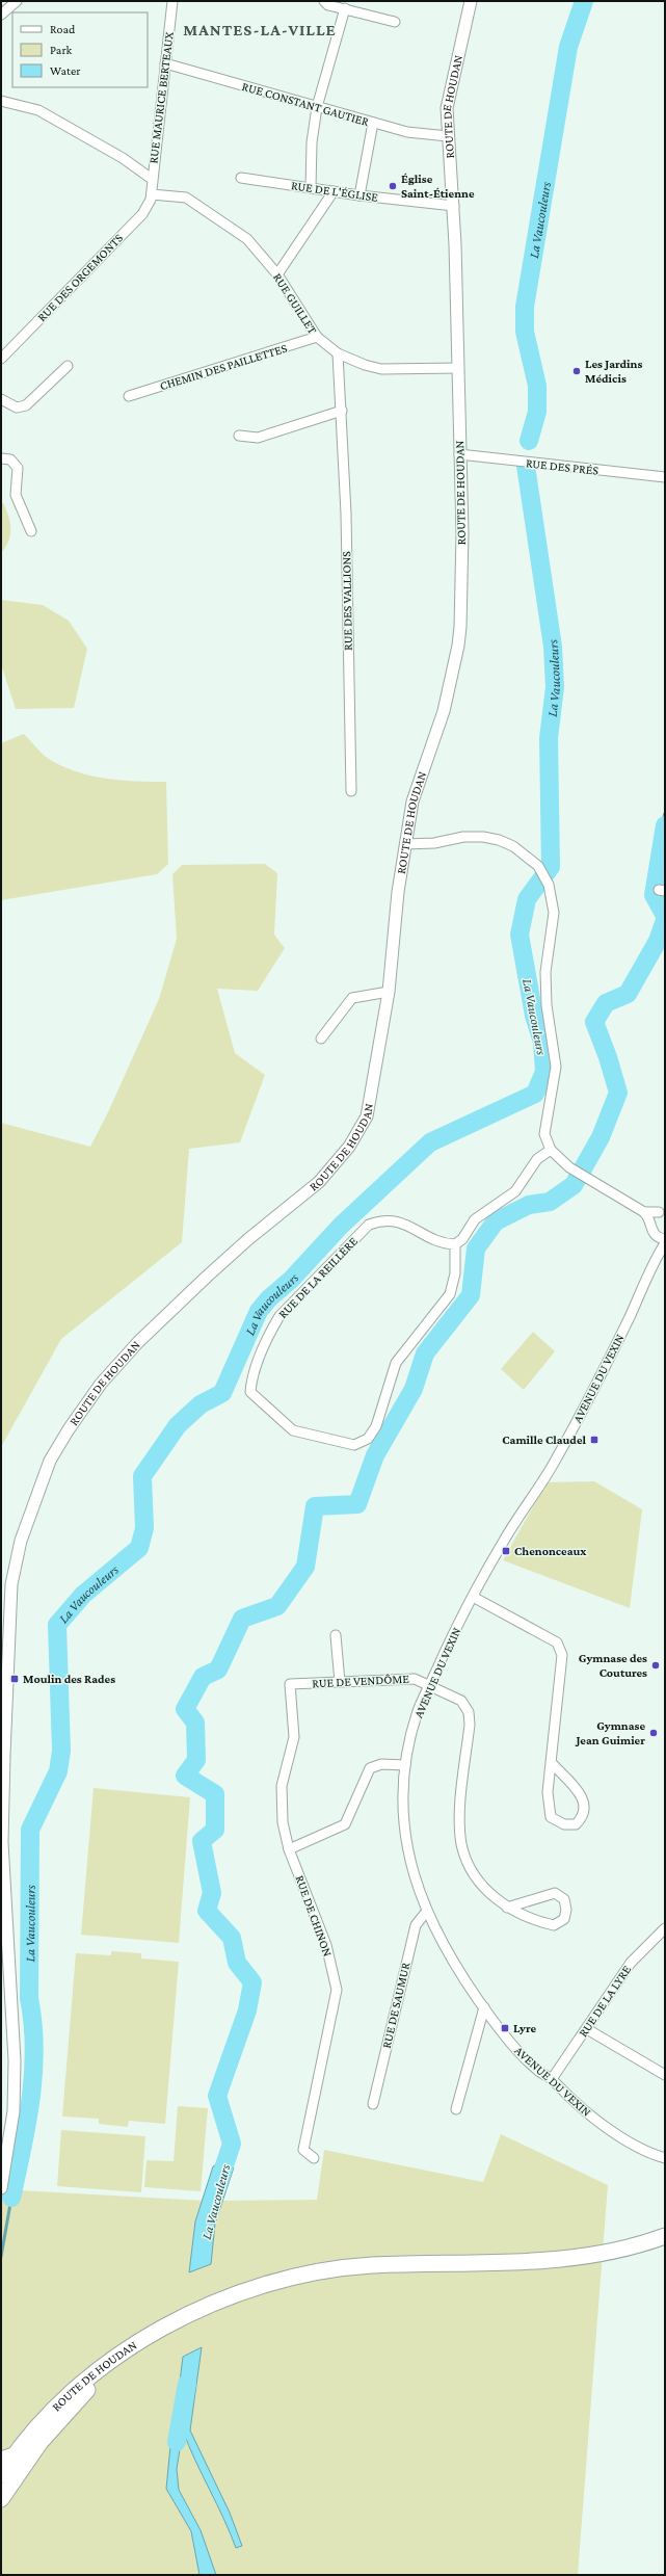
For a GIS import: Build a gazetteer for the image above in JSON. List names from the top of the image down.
{
  "streets": {
    "main road": ["ROUTE DE HOUDAN"],
    "street": [
      "RUE MAURICE BERTEAUX",
      "RUE CONSTANT GAUTIER",
      "RUE DE L'ÉGLISE",
      "RUE DES ORGEMONTS",
      "RUE GUILLET",
      "CHEMIN DES PAILLETTES",
      "RUE DES PRÉS",
      "RUE DES VALLIONS",
      "RUE DE LA REILLÈRE",
      "AVENUE DU VEXIN",
      "RUE DE VENDÔME",
      "RUE DE CHINON",
      "RUE DE LA LYRE",
      "RUE DE SAUMUR"
    ]
  },
  "crossings": [
    ["RUE MAURICE BERTEAUX", "RUE CONSTANT GAUTIER"],
    ["RUE MAURICE BERTEAUX", "RUE DES ORGEMONTS"],
    ["RUE MAURICE BERTEAUX", "RUE GUILLET"],
    ["RUE CONSTANT GAUTIER", "ROUTE DE HOUDAN"],
    ["ROUTE DE HOUDAN", "RUE DE L'ÉGLISE"],
    ["ROUTE DE HOUDAN", "RUE GUILLET"],
    ["ROUTE DE HOUDAN", "RUE DES PRÉS"],
    ["RUE DES ORGEMONTS", "RUE GUILLET"],
    ["RUE GUILLET", "CHEMIN DES PAILLETTES"],
    ["RUE GUILLET", "RUE DES VALLIONS"],
    ["AVENUE DU VEXIN", "RUE DE VENDÔME"],
    ["AVENUE DU VEXIN", "RUE DE LA LYRE"],
    ["AVENUE DU VEXIN", "RUE DE SAUMUR"],
    ["RUE DE VENDÔME", "RUE DE CHINON"]
  ],
  "districts": ["MANTES-LA-VILLE"],
  "water": ["La Vaucouleurs"],
  "places": {
    "other": [
      "Église Saint-Étienne",
      "Les Jardins Médicis",
      "Gymnase des Coutures",
      "Gymnase Jean Guimier"
    ],
    "transit": [
      "Camille Claudel",
      "Chenonceaux",
      "Moulin des Rades",
      "Lyre"
    ]
  },
  "legend": ["Road", "Park", "Water"]
}
